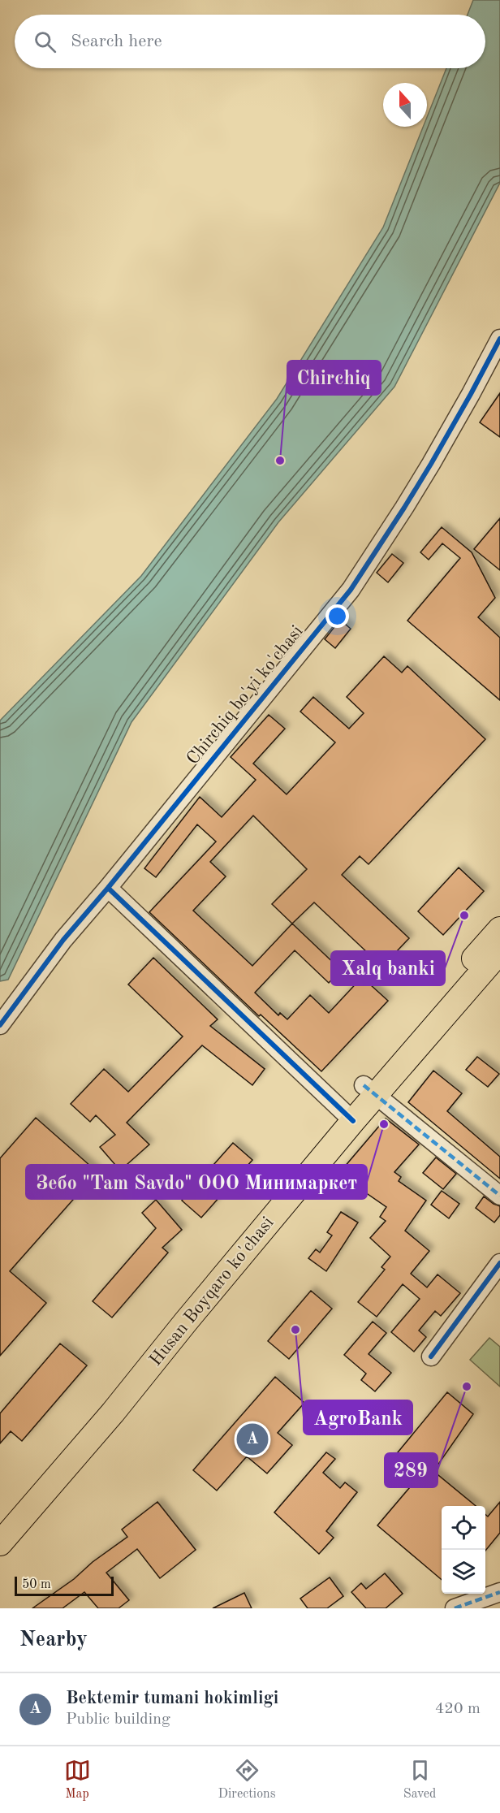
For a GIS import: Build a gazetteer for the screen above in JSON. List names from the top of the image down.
{
  "streets": {
    "main road": ["Husan Boyqaro ko'chasi"],
    "street": ["Chirchiq bo'yi ko'chasi"]
  },
  "places": [
    "Chirchiq",
    "Xalq banki",
    "Зебо \"Tam Savdo\" ООО Минимаркет",
    "AgroBank",
    "289"
  ],
  "scale_bar": "50 m",
  "north": "top",
  "page": {
    "search": "Search here",
    "pins": "A",
    "scale": "50 m",
    "heading": "Nearby",
    "list": [
      {
        "mark": "A",
        "name": "Bektemir tumani hokimligi",
        "note": "Public building",
        "value": "420 m"
      }
    ],
    "nav": ["Map", "Directions", "Saved"]
  }
}
